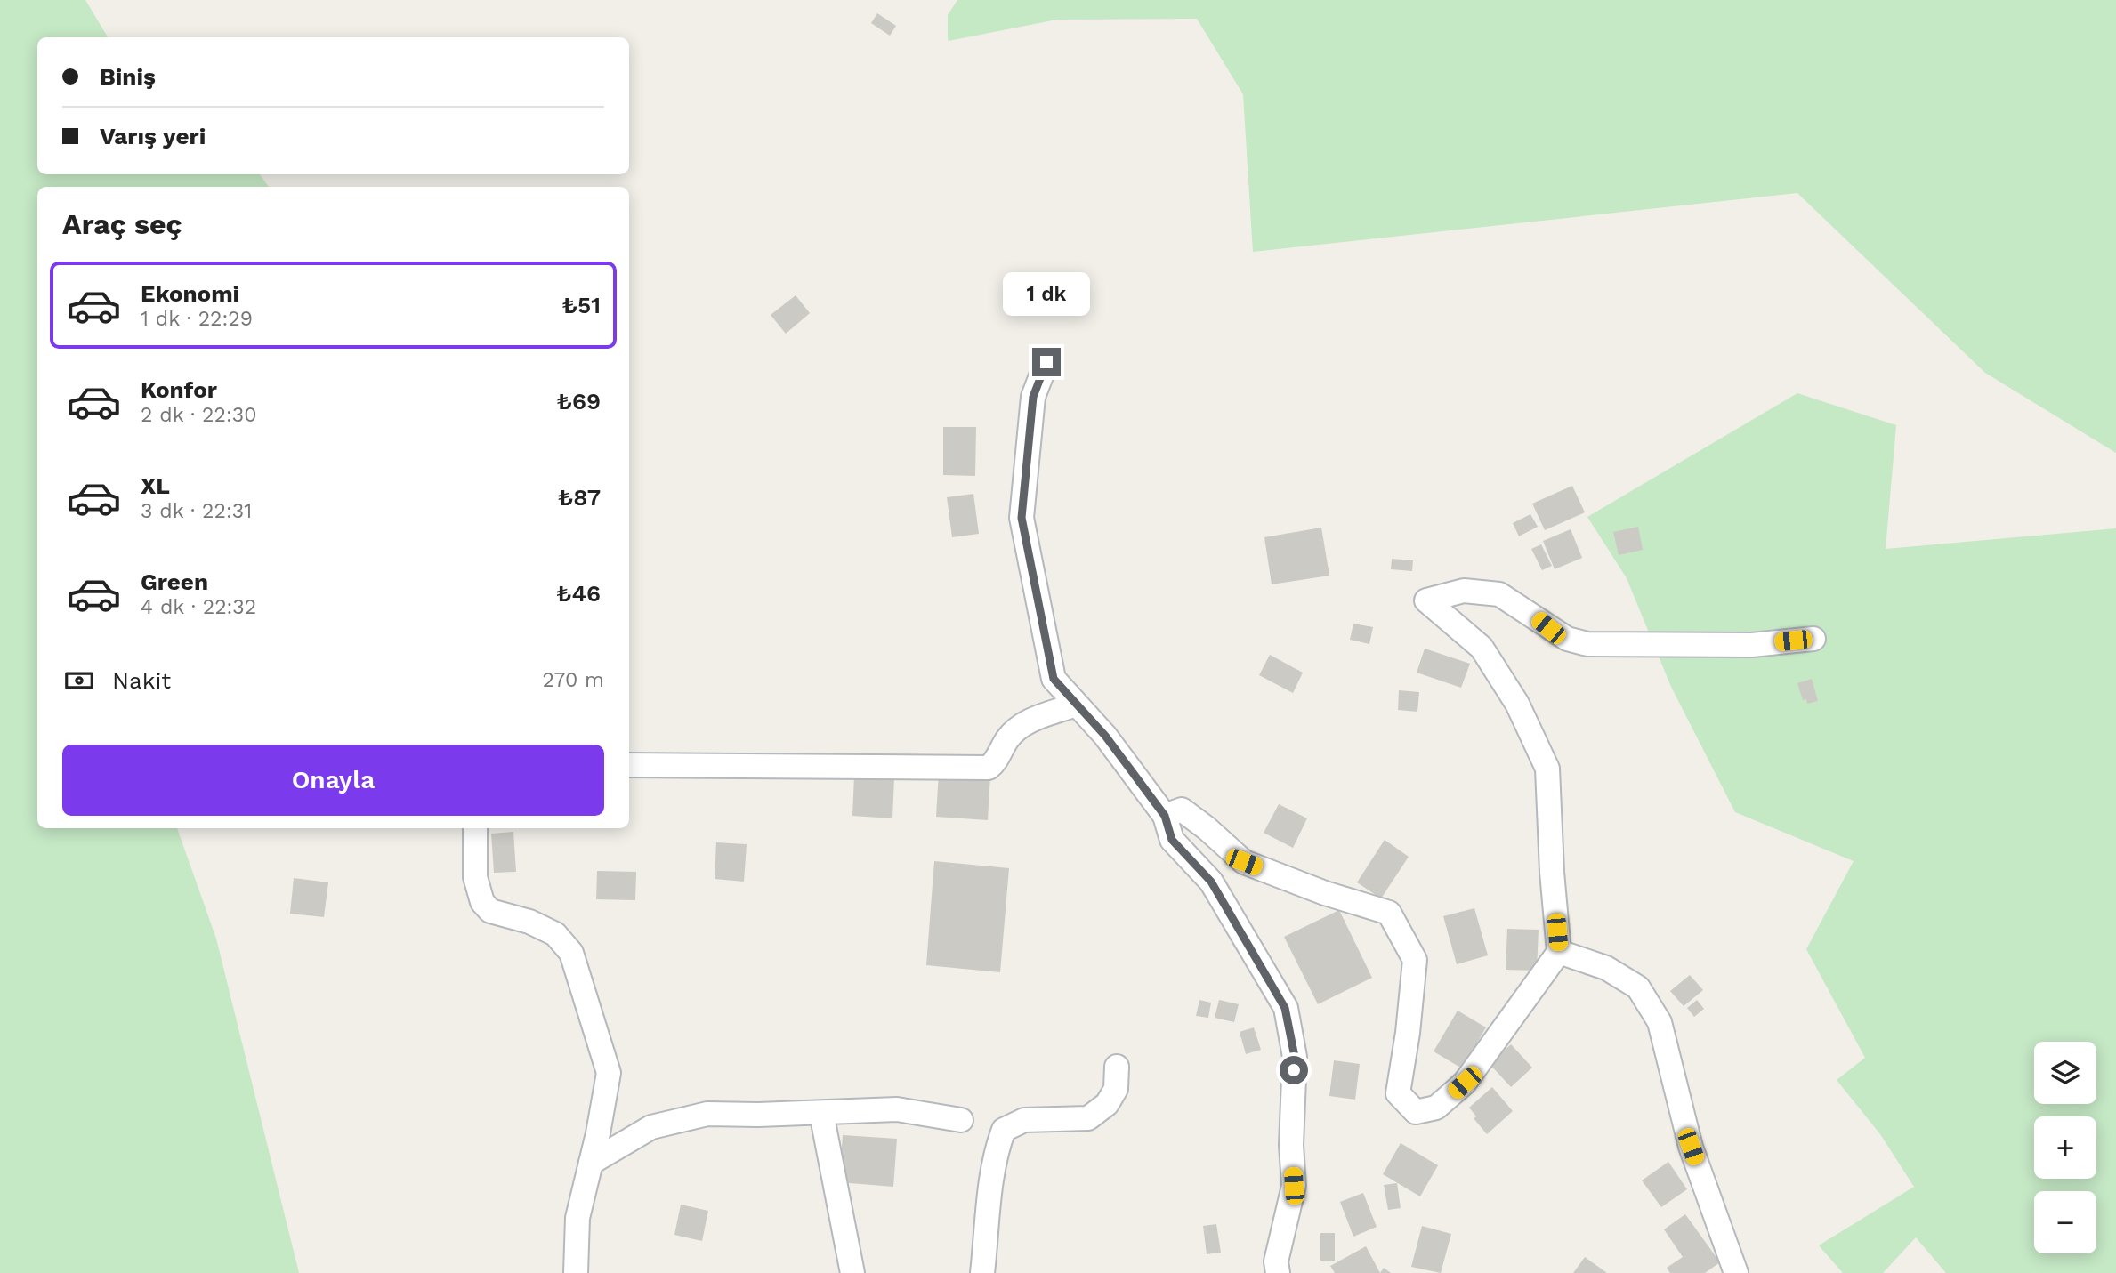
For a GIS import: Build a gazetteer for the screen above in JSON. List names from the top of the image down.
{
  "page": {
    "banner": ["Biniş", "Varış yeri"],
    "heading": "Araç seç",
    "list": [
      {
        "name": "Ekonomi",
        "note": "1 dk · 22:29",
        "value": "₺51"
      },
      {
        "name": "Konfor",
        "note": "2 dk · 22:30",
        "value": "₺69"
      },
      {
        "name": "XL",
        "note": "3 dk · 22:31",
        "value": "₺87"
      },
      {
        "name": "Green",
        "note": "4 dk · 22:32",
        "value": "₺46"
      }
    ],
    "bubble": "1 dk",
    "pay": ["Nakit", "270 m"],
    "buttons": "Onayla",
    "map_buttons": ["+", "−"]
  }
}
